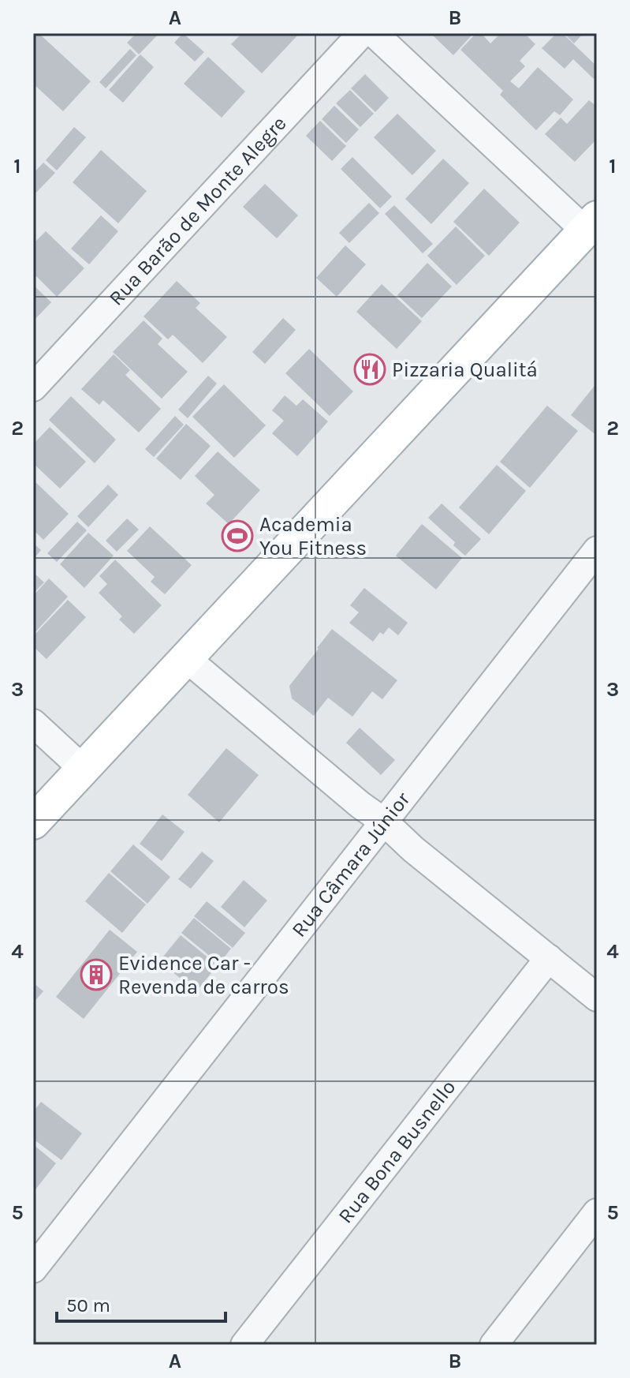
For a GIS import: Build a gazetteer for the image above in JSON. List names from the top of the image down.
{
  "streets": {
    "street": ["Rua Barão de Monte Alegre", "Rua Câmara Júnior", "Rua Bona Busnello"]
  },
  "places": {
    "restaurant": ["Pizzaria Qualitá"],
    "sports": ["Academia You Fitness"],
    "building": ["Evidence Car - Revenda de carros"]
  },
  "scale_bar": "50 m",
  "grid": {
    "columns": ["A", "B"],
    "rows": [
      "1",
      "2",
      "3",
      "4",
      "5"
    ]
  }
}
